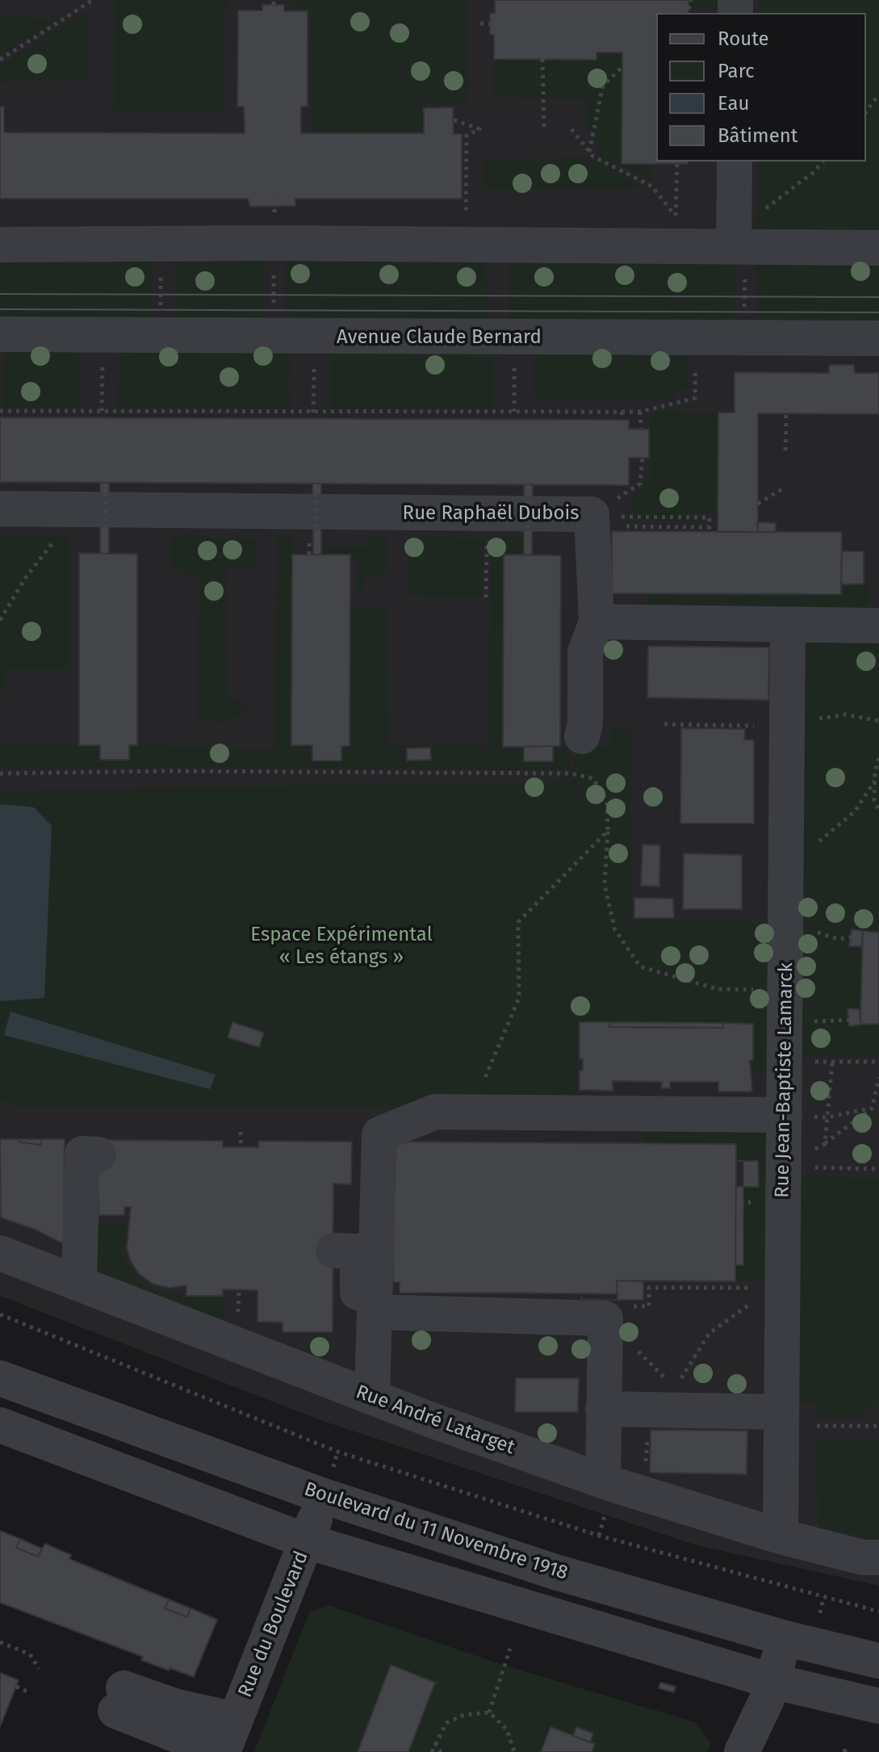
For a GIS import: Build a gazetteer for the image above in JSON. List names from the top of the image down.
{
  "streets": {
    "street": [
      "Avenue Claude Bernard",
      "Rue Raphaël Dubois",
      "Rue Jean-Baptiste Lamarck",
      "Rue André Latarget",
      "Boulevard du 11 Novembre 1918",
      "Rue du Boulevard"
    ]
  },
  "crossings": [
    ["Rue Jean-Baptiste Lamarck", "Rue André Latarget"],
    ["Boulevard du 11 Novembre 1918", "Rue du Boulevard"]
  ],
  "parks": ["Espace Expérimental « Les étangs »"],
  "legend": [
    "Route",
    "Parc",
    "Eau",
    "Bâtiment"
  ]
}
